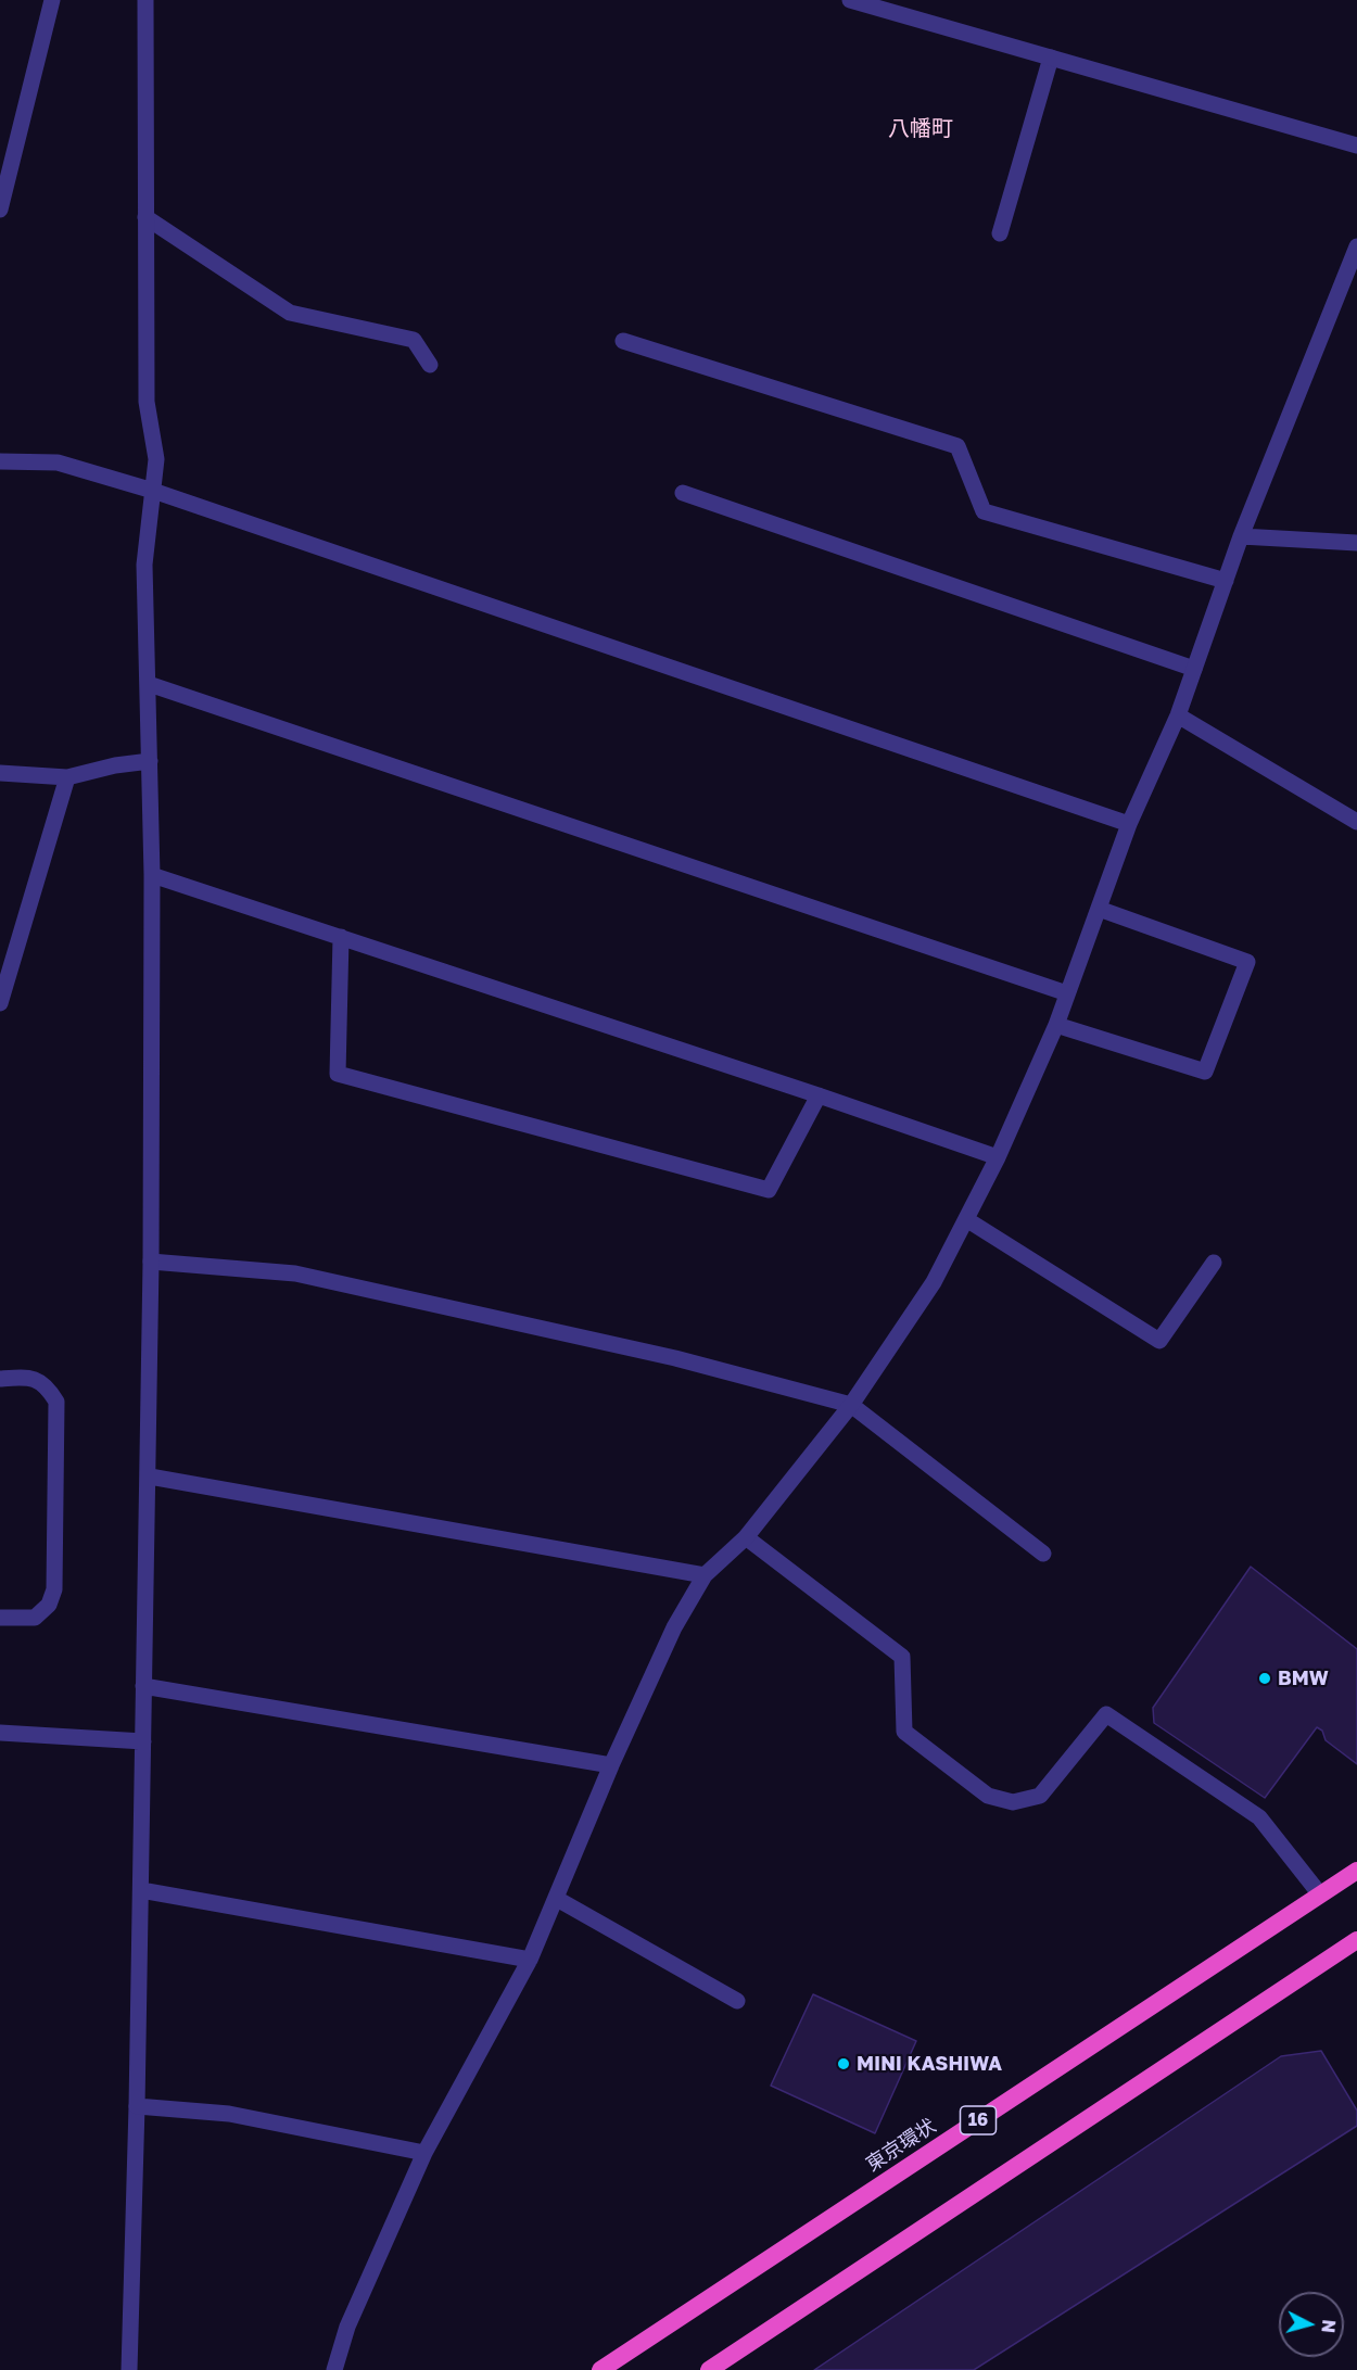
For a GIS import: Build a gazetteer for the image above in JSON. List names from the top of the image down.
{
  "streets": {
    "highway": ["16", "東京環状"]
  },
  "districts": ["八幡町"],
  "places": ["BMW", "MINI KASHIWA"],
  "north": "right"
}
